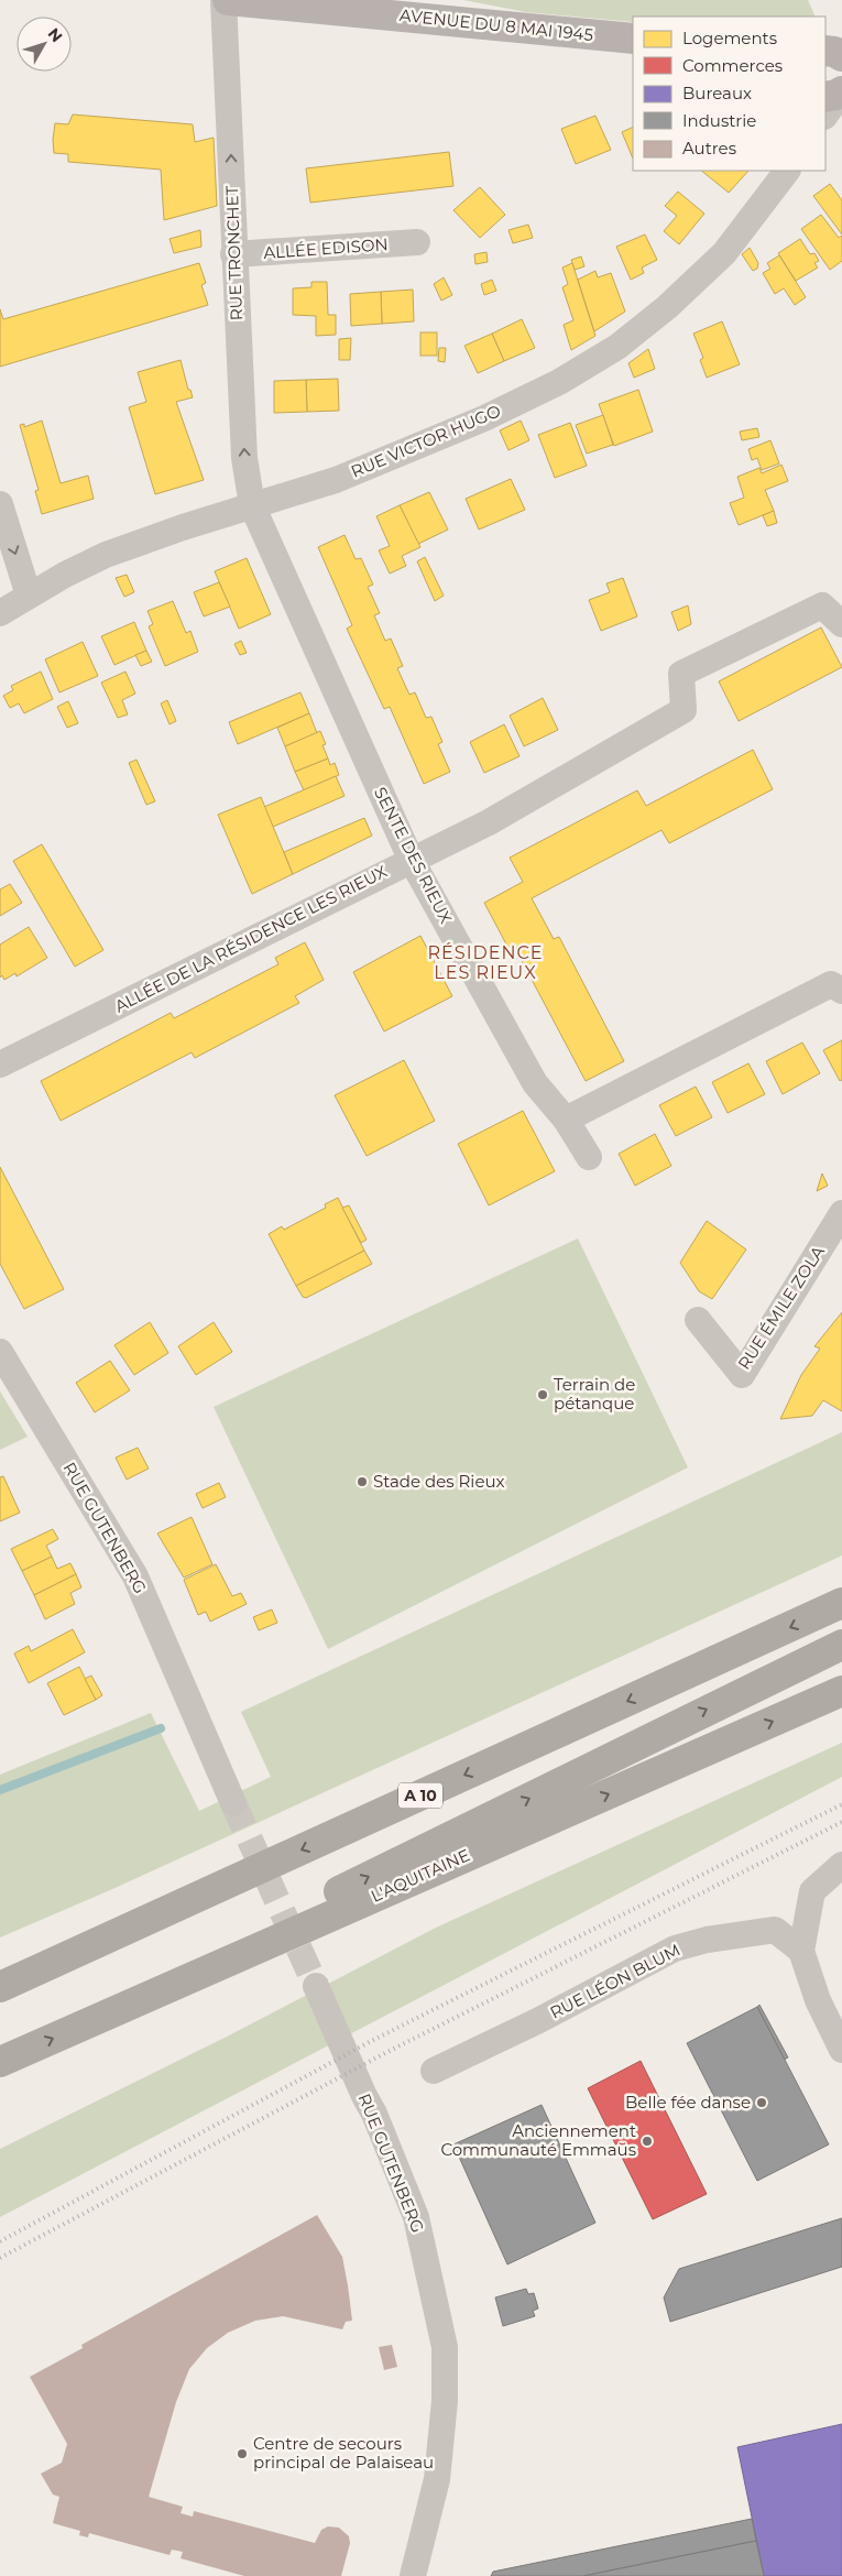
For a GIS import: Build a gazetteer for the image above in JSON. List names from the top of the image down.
{
  "streets": {
    "highway": ["A 10", "L'AQUITAINE"],
    "main road": ["AVENUE DU 8 MAI 1945"],
    "street": [
      "ALLÉE EDISON",
      "RUE TRONCHET",
      "RUE VICTOR HUGO",
      "SENTE DES RIEUX",
      "ALLÉE DE LA RÉSIDENCE LES RIEUX",
      "RUE ÉMILE ZOLA",
      "RUE GUTENBERG",
      "RUE LÉON BLUM"
    ]
  },
  "crossings": [
    ["AVENUE DU 8 MAI 1945", "RUE TRONCHET"],
    ["ALLÉE EDISON", "RUE TRONCHET"],
    ["RUE TRONCHET", "RUE VICTOR HUGO"],
    ["RUE TRONCHET", "SENTE DES RIEUX"],
    ["RUE VICTOR HUGO", "SENTE DES RIEUX"],
    ["SENTE DES RIEUX", "ALLÉE DE LA RÉSIDENCE LES RIEUX"]
  ],
  "one_way": ["RUE TRONCHET"],
  "districts": ["RÉSIDENCE LES RIEUX"],
  "places": [
    "Terrain de pétanque",
    "Stade des Rieux",
    "Belle fée danse",
    "Anciennement Communauté Emmaüs",
    "Centre de secours principal de Palaiseau"
  ],
  "legend": [
    "Logements",
    "Commerces",
    "Bureaux",
    "Industrie",
    "Autres"
  ],
  "north": "top right"
}
